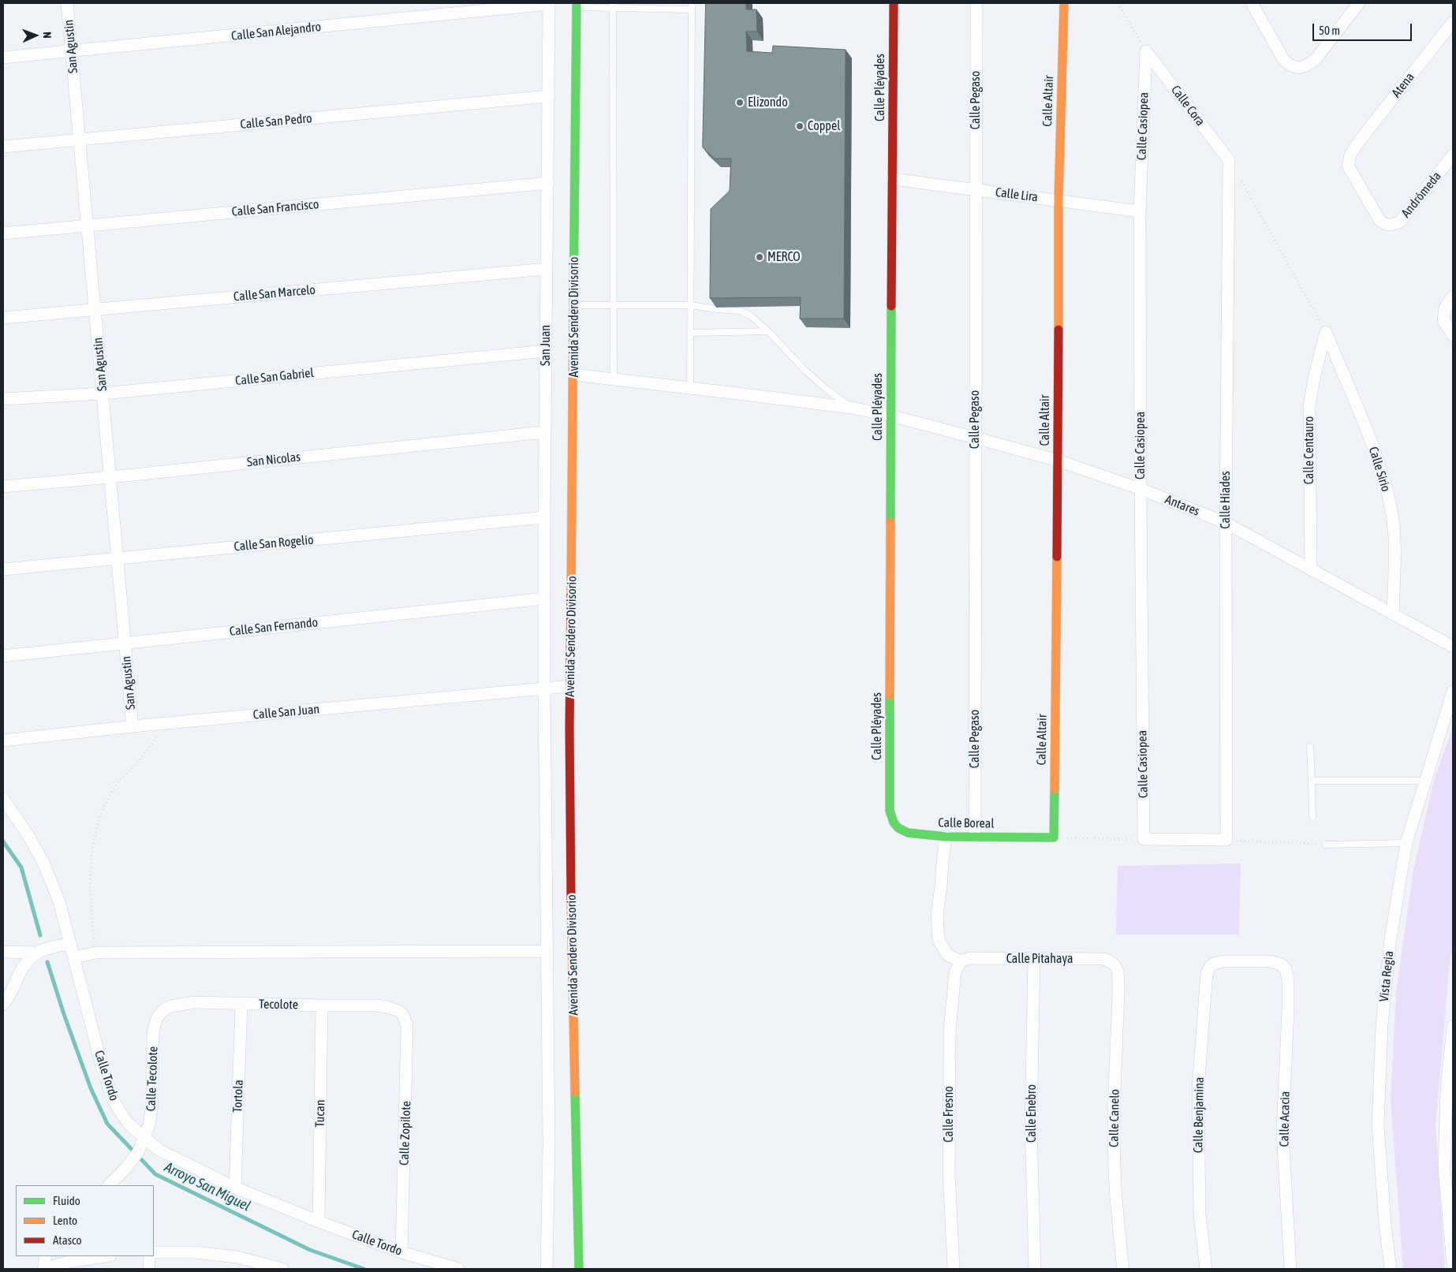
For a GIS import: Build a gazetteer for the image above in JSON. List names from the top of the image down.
{
  "streets": {
    "street": [
      "Calle San Alejandro",
      "San Agustin",
      "Atena",
      "Calle Pléyades",
      "Calle Pegaso",
      "Calle Altair",
      "Calle Cora",
      "Calle San Pedro",
      "Calle Casiopea",
      "Calle Lira",
      "Andrómeda",
      "Calle San Francisco",
      "Calle San Marcelo",
      "Avenida Sendero Divisorio",
      "San Juan",
      "Calle San Gabriel",
      "Calle Centauro",
      "San Nicolas",
      "Calle Sirio",
      "Calle Híades",
      "Antares",
      "Calle San Rogelio",
      "Calle San Fernando",
      "Calle San Juan",
      "Calle Boreal",
      "Calle Pitahaya",
      "Vista Regia",
      "Tecolote",
      "Calle Tordo",
      "Calle Tecolote",
      "Tortola",
      "Tucan",
      "Calle Enebro",
      "Calle Fresno",
      "Calle Benjamina",
      "Calle Canelo",
      "Calle Acacia",
      "Calle Zopilote"
    ]
  },
  "crossings": [
    ["Calle San Alejandro", "San Agustin"],
    ["Calle San Alejandro", "San Juan"],
    ["San Agustin", "Calle San Pedro"],
    ["San Agustin", "Calle San Francisco"],
    ["San Agustin", "Calle San Marcelo"],
    ["San Agustin", "Calle San Gabriel"],
    ["San Agustin", "San Nicolas"],
    ["San Agustin", "Calle San Rogelio"],
    ["San Agustin", "Calle San Fernando"],
    ["San Agustin", "Calle San Juan"],
    ["Atena", "Andrómeda"],
    ["Calle Pléyades", "Calle Lira"],
    ["Calle Pléyades", "Antares"],
    ["Calle Pléyades", "Calle Boreal"],
    ["Calle Pegaso", "Calle Lira"],
    ["Calle Pegaso", "Antares"],
    ["Calle Pegaso", "Calle Boreal"],
    ["Calle Altair", "Calle Lira"],
    ["Calle Altair", "Antares"],
    ["Calle Altair", "Calle Boreal"],
    ["Calle Cora", "Calle Casiopea"],
    ["Calle Cora", "Calle Híades"],
    ["Calle San Pedro", "San Juan"],
    ["Calle Casiopea", "Calle Lira"],
    ["Calle Casiopea", "Antares"],
    ["Calle San Francisco", "San Juan"],
    ["Calle San Marcelo", "San Juan"],
    ["Avenida Sendero Divisorio", "San Juan"],
    ["Avenida Sendero Divisorio", "Antares"],
    ["Avenida Sendero Divisorio", "Calle San Juan"],
    ["San Juan", "Calle San Gabriel"],
    ["San Juan", "San Nicolas"],
    ["San Juan", "Calle San Rogelio"],
    ["San Juan", "Calle San Fernando"],
    ["San Juan", "Calle San Juan"],
    ["Calle Centauro", "Calle Sirio"],
    ["Calle Centauro", "Antares"],
    ["Calle Sirio", "Antares"],
    ["Calle Híades", "Antares"],
    ["Calle Pitahaya", "Calle Enebro"],
    ["Calle Pitahaya", "Calle Fresno"],
    ["Calle Pitahaya", "Calle Canelo"],
    ["Tecolote", "Calle Tecolote"],
    ["Tecolote", "Tortola"],
    ["Tecolote", "Tucan"],
    ["Tecolote", "Calle Zopilote"],
    ["Calle Tordo", "Calle Tecolote"],
    ["Calle Tordo", "Tortola"],
    ["Calle Tordo", "Tucan"],
    ["Calle Tordo", "Calle Zopilote"],
    ["Calle Benjamina", "Calle Acacia"]
  ],
  "water": ["Arroyo San Miguel"],
  "places": ["Elizondo", "Coppel", "MERCO"],
  "legend": ["Fluido", "Lento", "Atasco"],
  "scale_bar": "50 m",
  "north": "right"
}
